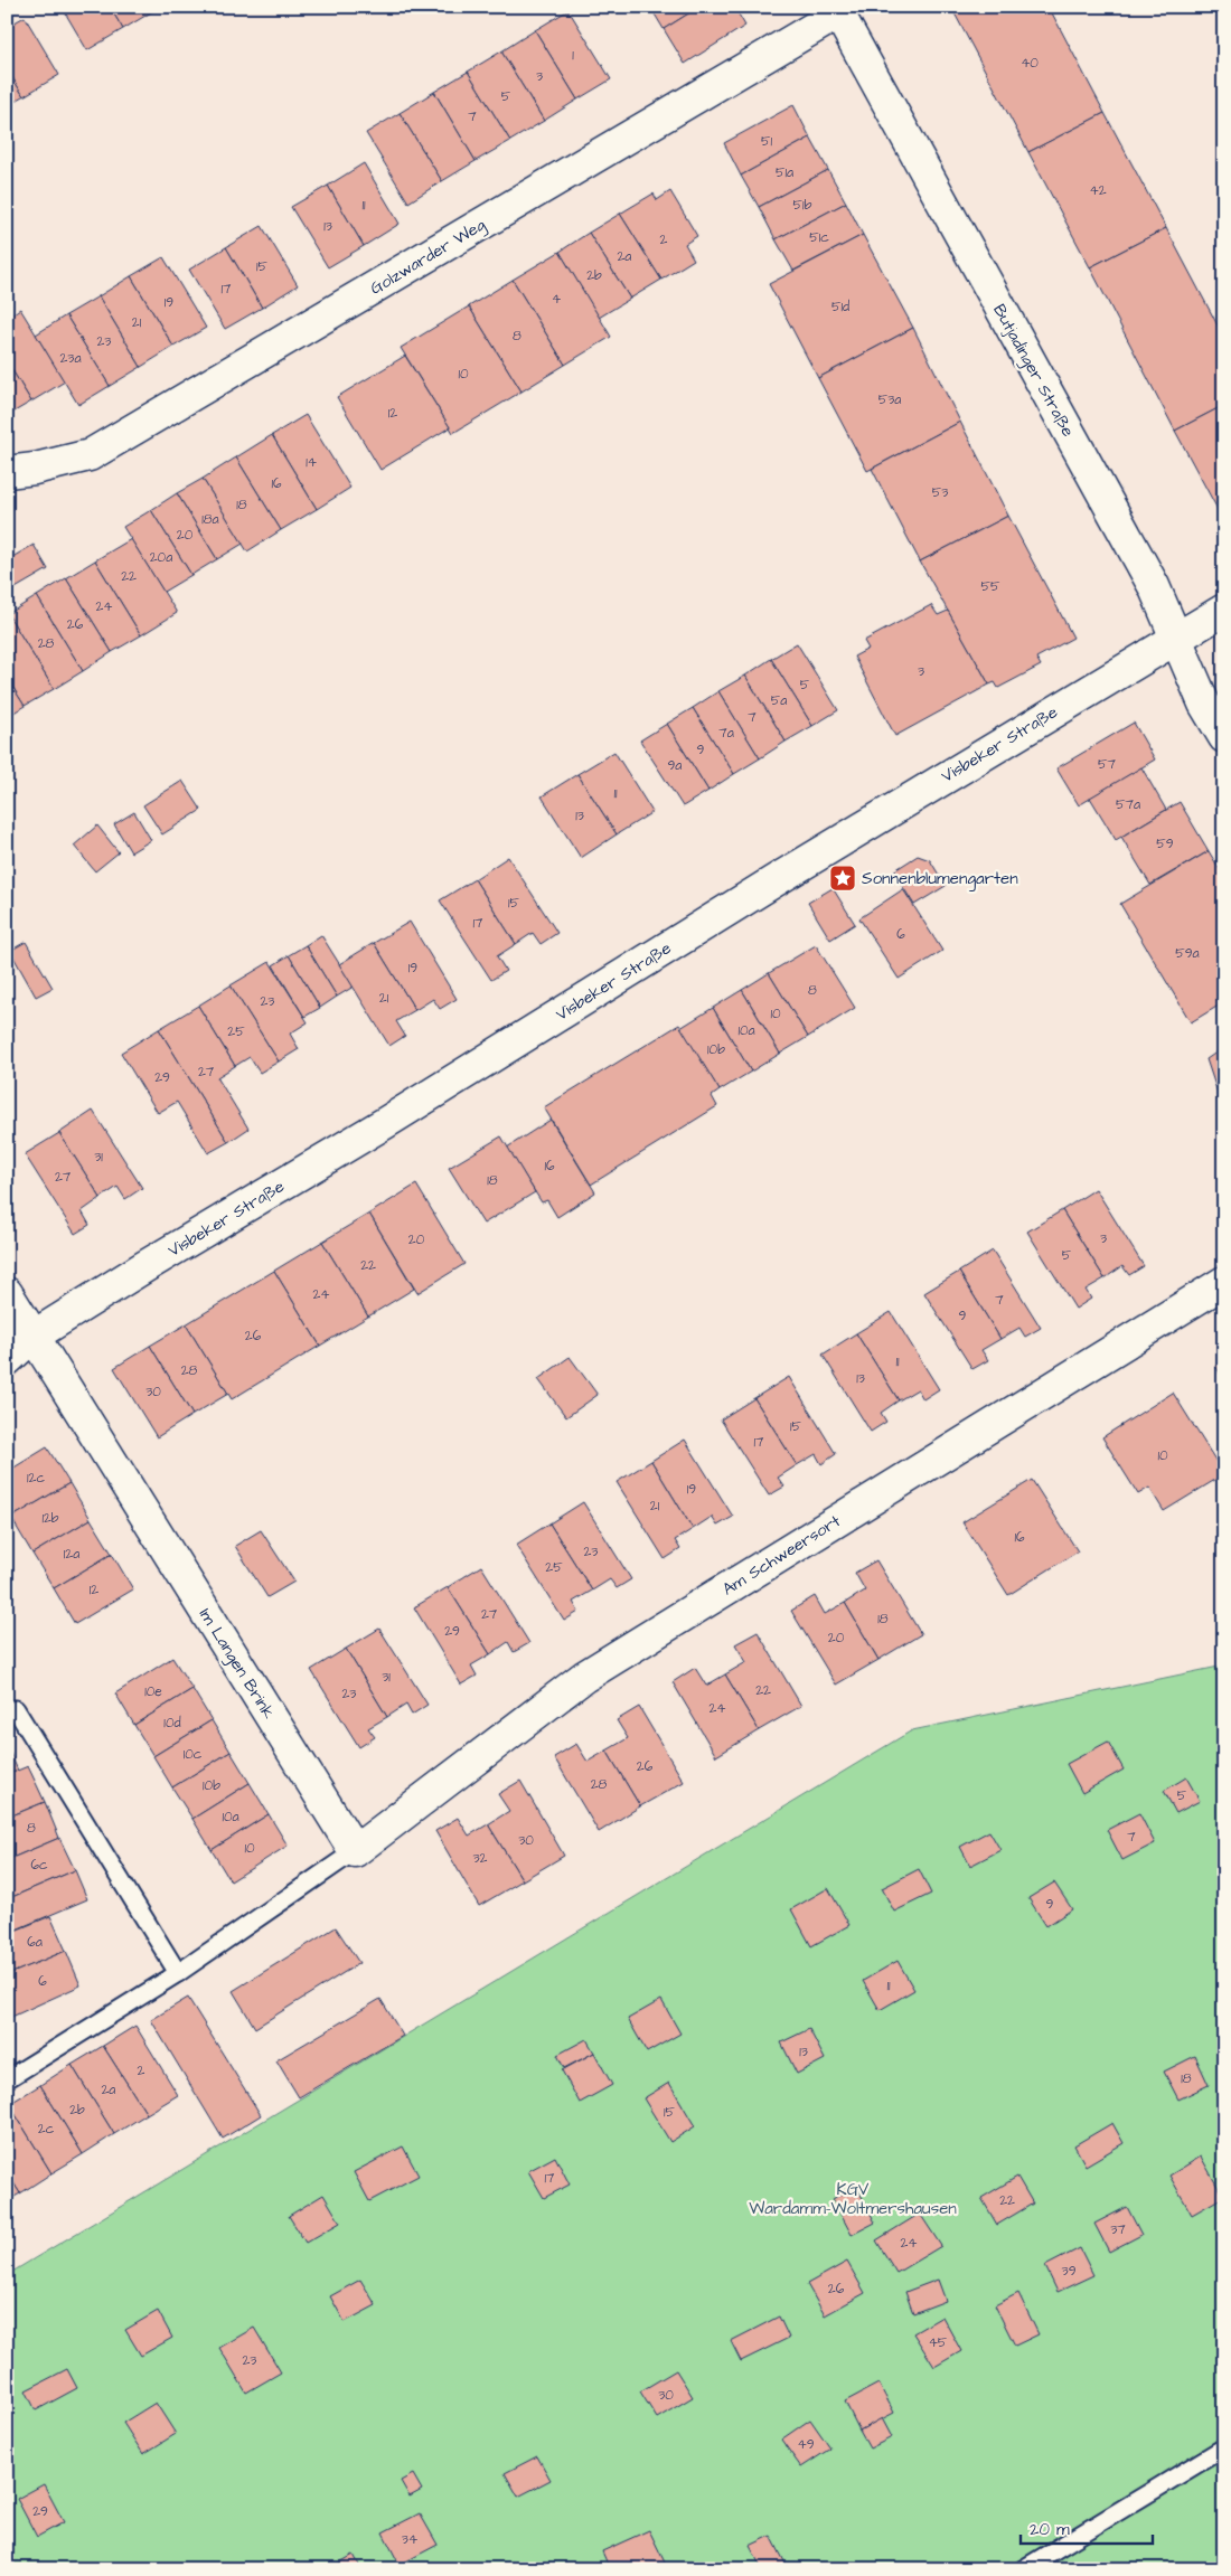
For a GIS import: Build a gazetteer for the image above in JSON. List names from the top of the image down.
{
  "streets": {
    "street": [
      "Golzwarder Weg",
      "Butjadinger Straße",
      "Visbeker Straße",
      "Am Schweersort",
      "Im Langen Brink"
    ]
  },
  "crossings": [
    ["Golzwarder Weg", "Butjadinger Straße"],
    ["Butjadinger Straße", "Visbeker Straße"],
    ["Visbeker Straße", "Im Langen Brink"],
    ["Am Schweersort", "Im Langen Brink"]
  ],
  "parks": ["KGV Wardamm-Woltmershausen"],
  "places": {
    "place": ["Sonnenblumengarten"]
  },
  "house_numbers": [
    "1",
    "40",
    "3",
    "5",
    "7",
    "51",
    "51a",
    "42",
    "11",
    "51b",
    "13",
    "51c",
    "2",
    "2a",
    "15",
    "2b",
    "17",
    "4",
    "19",
    "51d",
    "21",
    "8",
    "23",
    "23a",
    "10",
    "53a",
    "12",
    "14",
    "16",
    "53",
    "18",
    "18a",
    "20",
    "20a",
    "22",
    "55",
    "24",
    "26",
    "28",
    "3",
    "5",
    "5a",
    "7",
    "7a",
    "9",
    "57",
    "9a",
    "11",
    "57a",
    "13",
    "59",
    "15",
    "17",
    "6",
    "59a",
    "19",
    "8",
    "21",
    "23",
    "10",
    "10a",
    "25",
    "10b",
    "27",
    "29",
    "31",
    "16",
    "27",
    "18",
    "3",
    "20",
    "5",
    "22",
    "24",
    "7",
    "9",
    "26",
    "11",
    "28",
    "13",
    "30",
    "15",
    "17",
    "10",
    "12c",
    "19",
    "21",
    "12b",
    "16",
    "23",
    "12a",
    "25",
    "12",
    "27",
    "18",
    "29",
    "20",
    "31",
    "22",
    "10e",
    "23",
    "24",
    "10d",
    "10c",
    "26",
    "28",
    "10b",
    "5",
    "10a",
    "8",
    "7",
    "30",
    "10",
    "32",
    "6c",
    "9",
    "6a",
    "6",
    "11",
    "13",
    "2",
    "18",
    "2a",
    "2b",
    "15",
    "2c",
    "17",
    "22",
    "37",
    "24",
    "39",
    "26",
    "45",
    "23",
    "30",
    "49",
    "29",
    "34"
  ],
  "scale_bar": "20 m"
}
